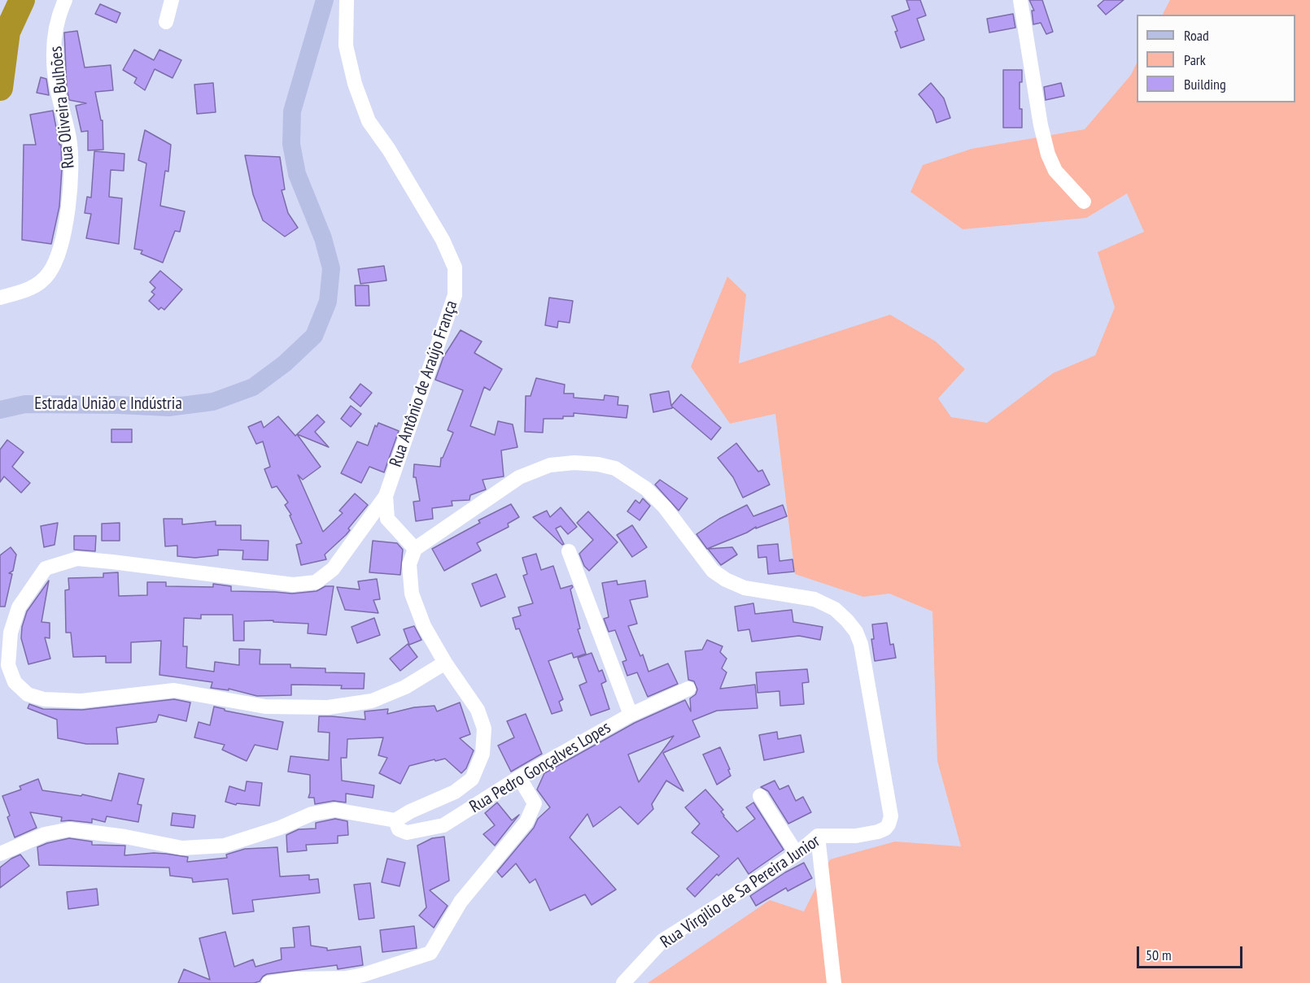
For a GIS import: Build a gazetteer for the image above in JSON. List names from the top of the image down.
{
  "streets": {
    "main road": ["Estrada União e Indústria"],
    "street": [
      "Rua Oliveira Bulhões",
      "Rua Antônio de Araújo França",
      "Rua Pedro Gonçalves Lopes",
      "Rua Virgilio de Sa Pereira Junior"
    ]
  },
  "crossings": [
    ["Rua Antônio de Araújo França", "Rua Virgilio de Sa Pereira Junior"]
  ],
  "legend": ["Road", "Park", "Building"],
  "scale_bar": "50 m"
}
